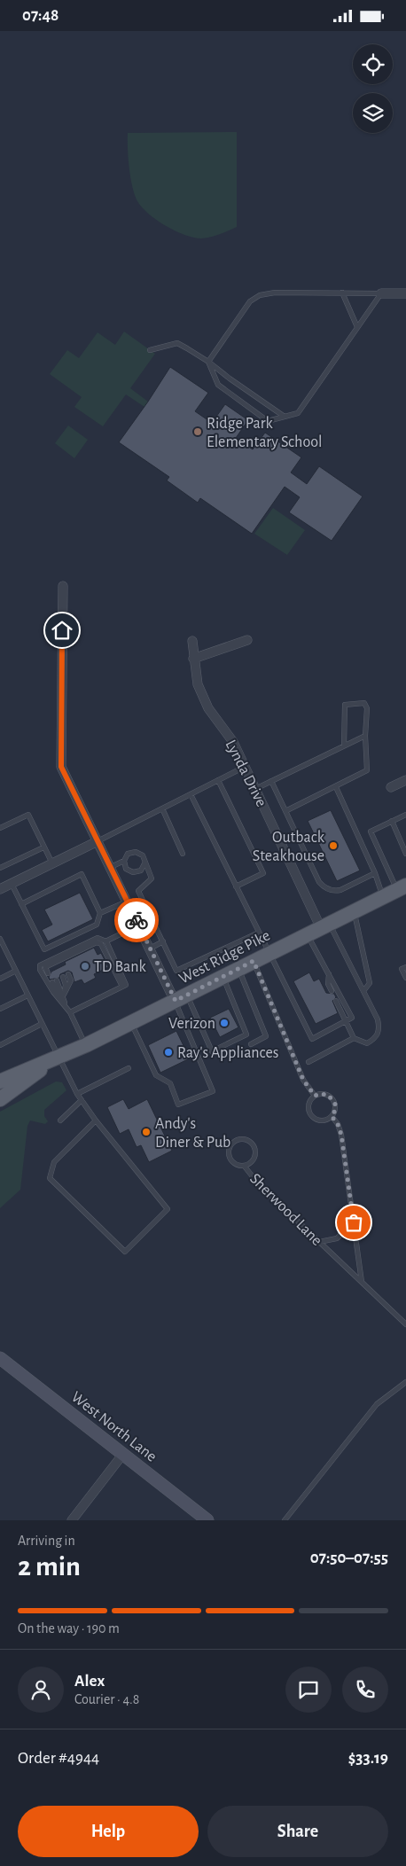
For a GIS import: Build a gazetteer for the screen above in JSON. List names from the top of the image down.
{
  "streets": {
    "main road": ["West Ridge Pike", "West North Lane"],
    "street": ["Lynda Drive"],
    "lane": ["Sherwood Lane"]
  },
  "crossings": [
    ["Lynda Drive", "West Ridge Pike"]
  ],
  "places": [
    "Ridge Park Elementary School",
    "Outback Steakhouse",
    "TD Bank",
    "Verizon",
    "Ray's Appliances",
    "Andy's Diner & Pub"
  ],
  "page": {
    "status": "07:48",
    "heading": ["2 min", "Arriving in", "07:50–07:55"],
    "panel": [
      "Alex",
      "Courier · 4.8",
      "Order #4944",
      "$33.19"
    ],
    "bar": "On the way · 190 m",
    "buttons": ["Help", "Share"]
  }
}
